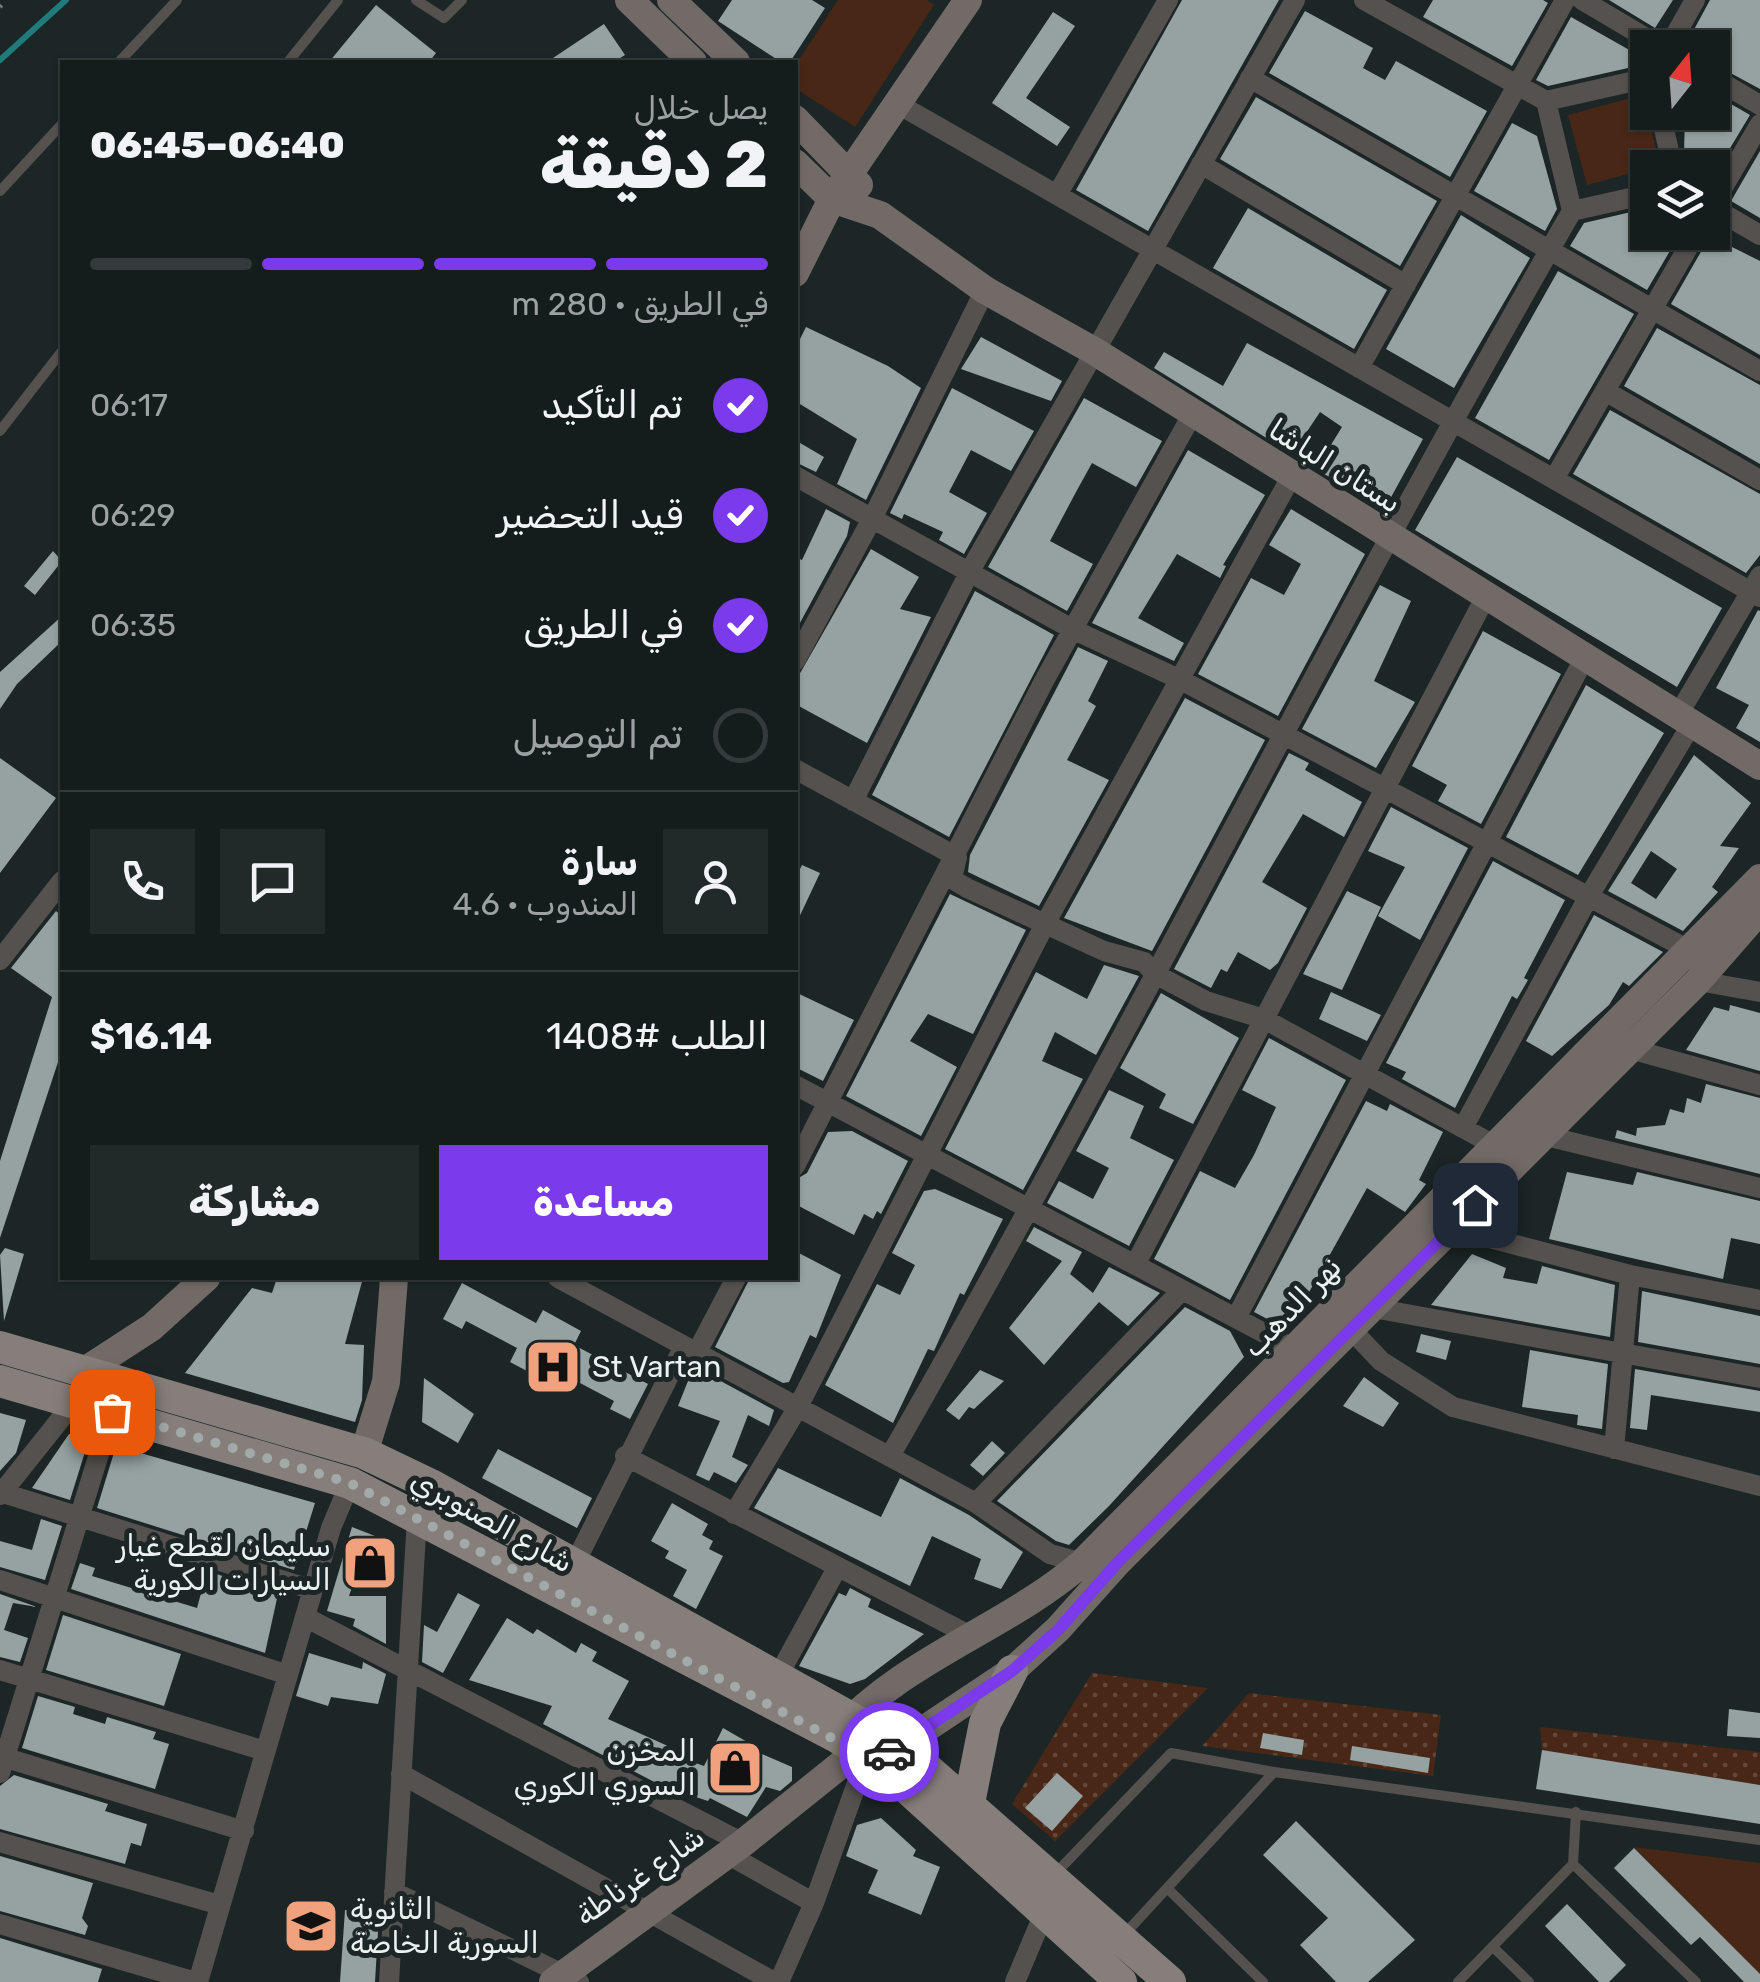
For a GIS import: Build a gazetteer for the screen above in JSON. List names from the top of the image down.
{
  "streets": {
    "main road": [
      "بستان الباشا",
      "نهر الدهب",
      "شارع الصنوبري",
      "شارع غرناطة"
    ]
  },
  "crossings": [
    ["نهر الدهب", "شارع الصنوبري"],
    ["نهر الدهب", "شارع غرناطة"],
    ["شارع الصنوبري", "شارع غرناطة"]
  ],
  "places": {
    "hospital": ["St Vartan"],
    "shop": ["سليمان لقطع غيار السيارات الكورية", "المخزن السوري الكوري"],
    "school or university": ["الثانوية السورية الخاصة"]
  },
  "north": "top",
  "page": {
    "heading": ["2 دقيقة", "يصل خلال", "06:40–06:45"],
    "panel": [
      "سارة",
      "المندوب · 4.6",
      "الطلب #1408",
      "$16.14"
    ],
    "bar": "في الطريق · 280 m",
    "list": [
      ["تم التأكيد", "06:17"],
      ["قيد التحضير", "06:29"],
      ["في الطريق", "06:35"],
      "تم التوصيل"
    ],
    "buttons": ["مساعدة", "مشاركة"]
  }
}
